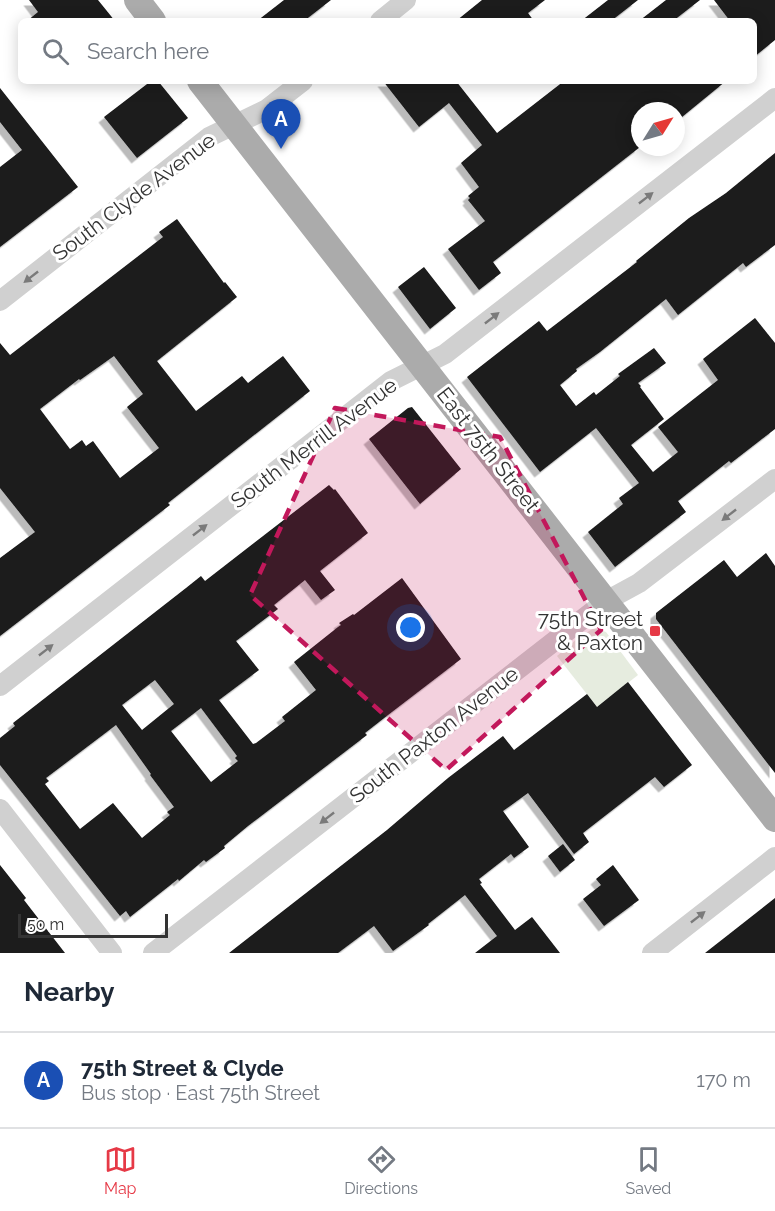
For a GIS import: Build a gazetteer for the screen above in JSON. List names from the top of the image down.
{
  "streets": {
    "main road": ["East 75th Street"],
    "street": ["South Clyde Avenue", "South Merrill Avenue", "South Paxton Avenue"]
  },
  "crossings": [
    ["South Clyde Avenue", "East 75th Street"],
    ["South Merrill Avenue", "East 75th Street"],
    ["East 75th Street", "South Paxton Avenue"]
  ],
  "one_way": ["South Clyde Avenue", "South Merrill Avenue", "South Paxton Avenue"],
  "places": {
    "transit": ["75th Street & Paxton"]
  },
  "scale_bar": "50 m",
  "north": "top right",
  "page": {
    "search": "Search here",
    "pins": "A",
    "scale": "50 m",
    "heading": "Nearby",
    "list": [
      {
        "mark": "A",
        "name": "75th Street & Clyde",
        "note": "Bus stop · East 75th Street",
        "value": "170 m"
      }
    ],
    "nav": ["Map", "Directions", "Saved"]
  }
}
